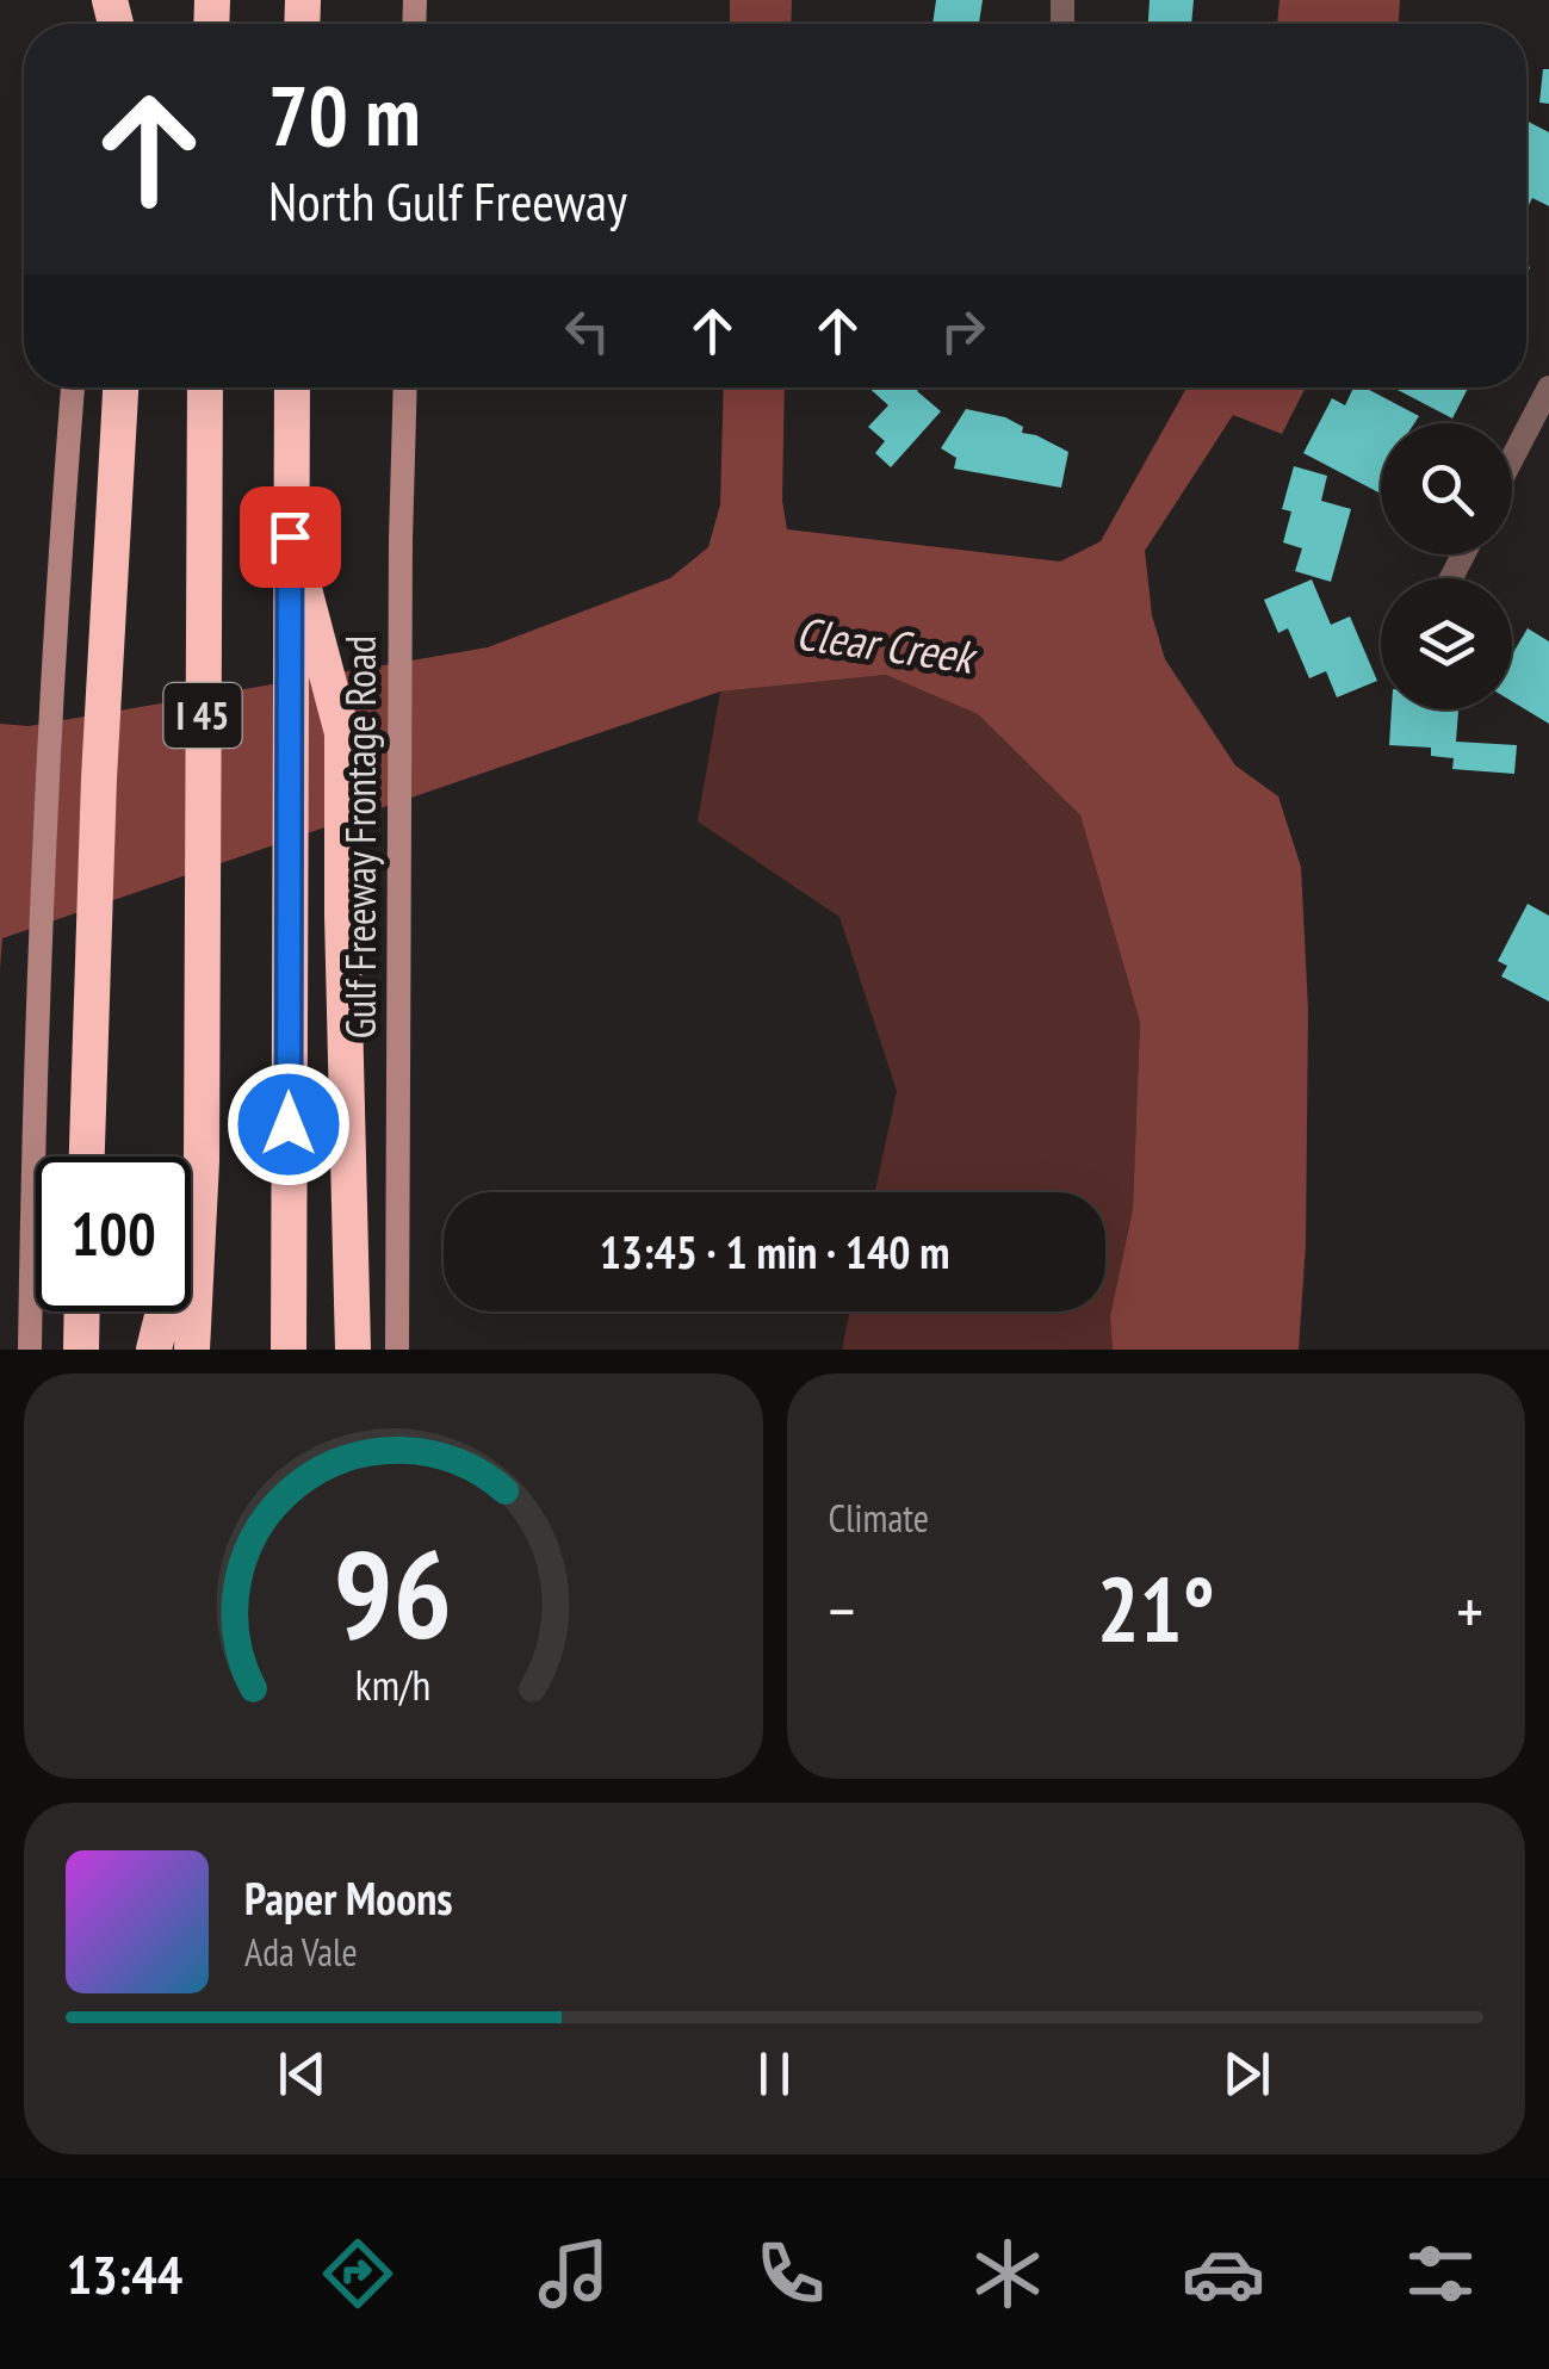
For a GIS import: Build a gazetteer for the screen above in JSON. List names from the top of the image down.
{
  "streets": {
    "highway": ["I 45"],
    "main road": ["Gulf Freeway Frontage Road"]
  },
  "water": ["Clear Creek"],
  "page": {
    "turn": ["70 m", "North Gulf Freeway"],
    "limit": "100",
    "trip": "13:45 · 1 min · 140 m",
    "tile": "Climate",
    "heat": ["−", "21°", "+"],
    "song": ["Paper Moons", "Ada Vale"],
    "tabs": "13:44",
    "gauge": ["96", "km/h"]
  }
}
